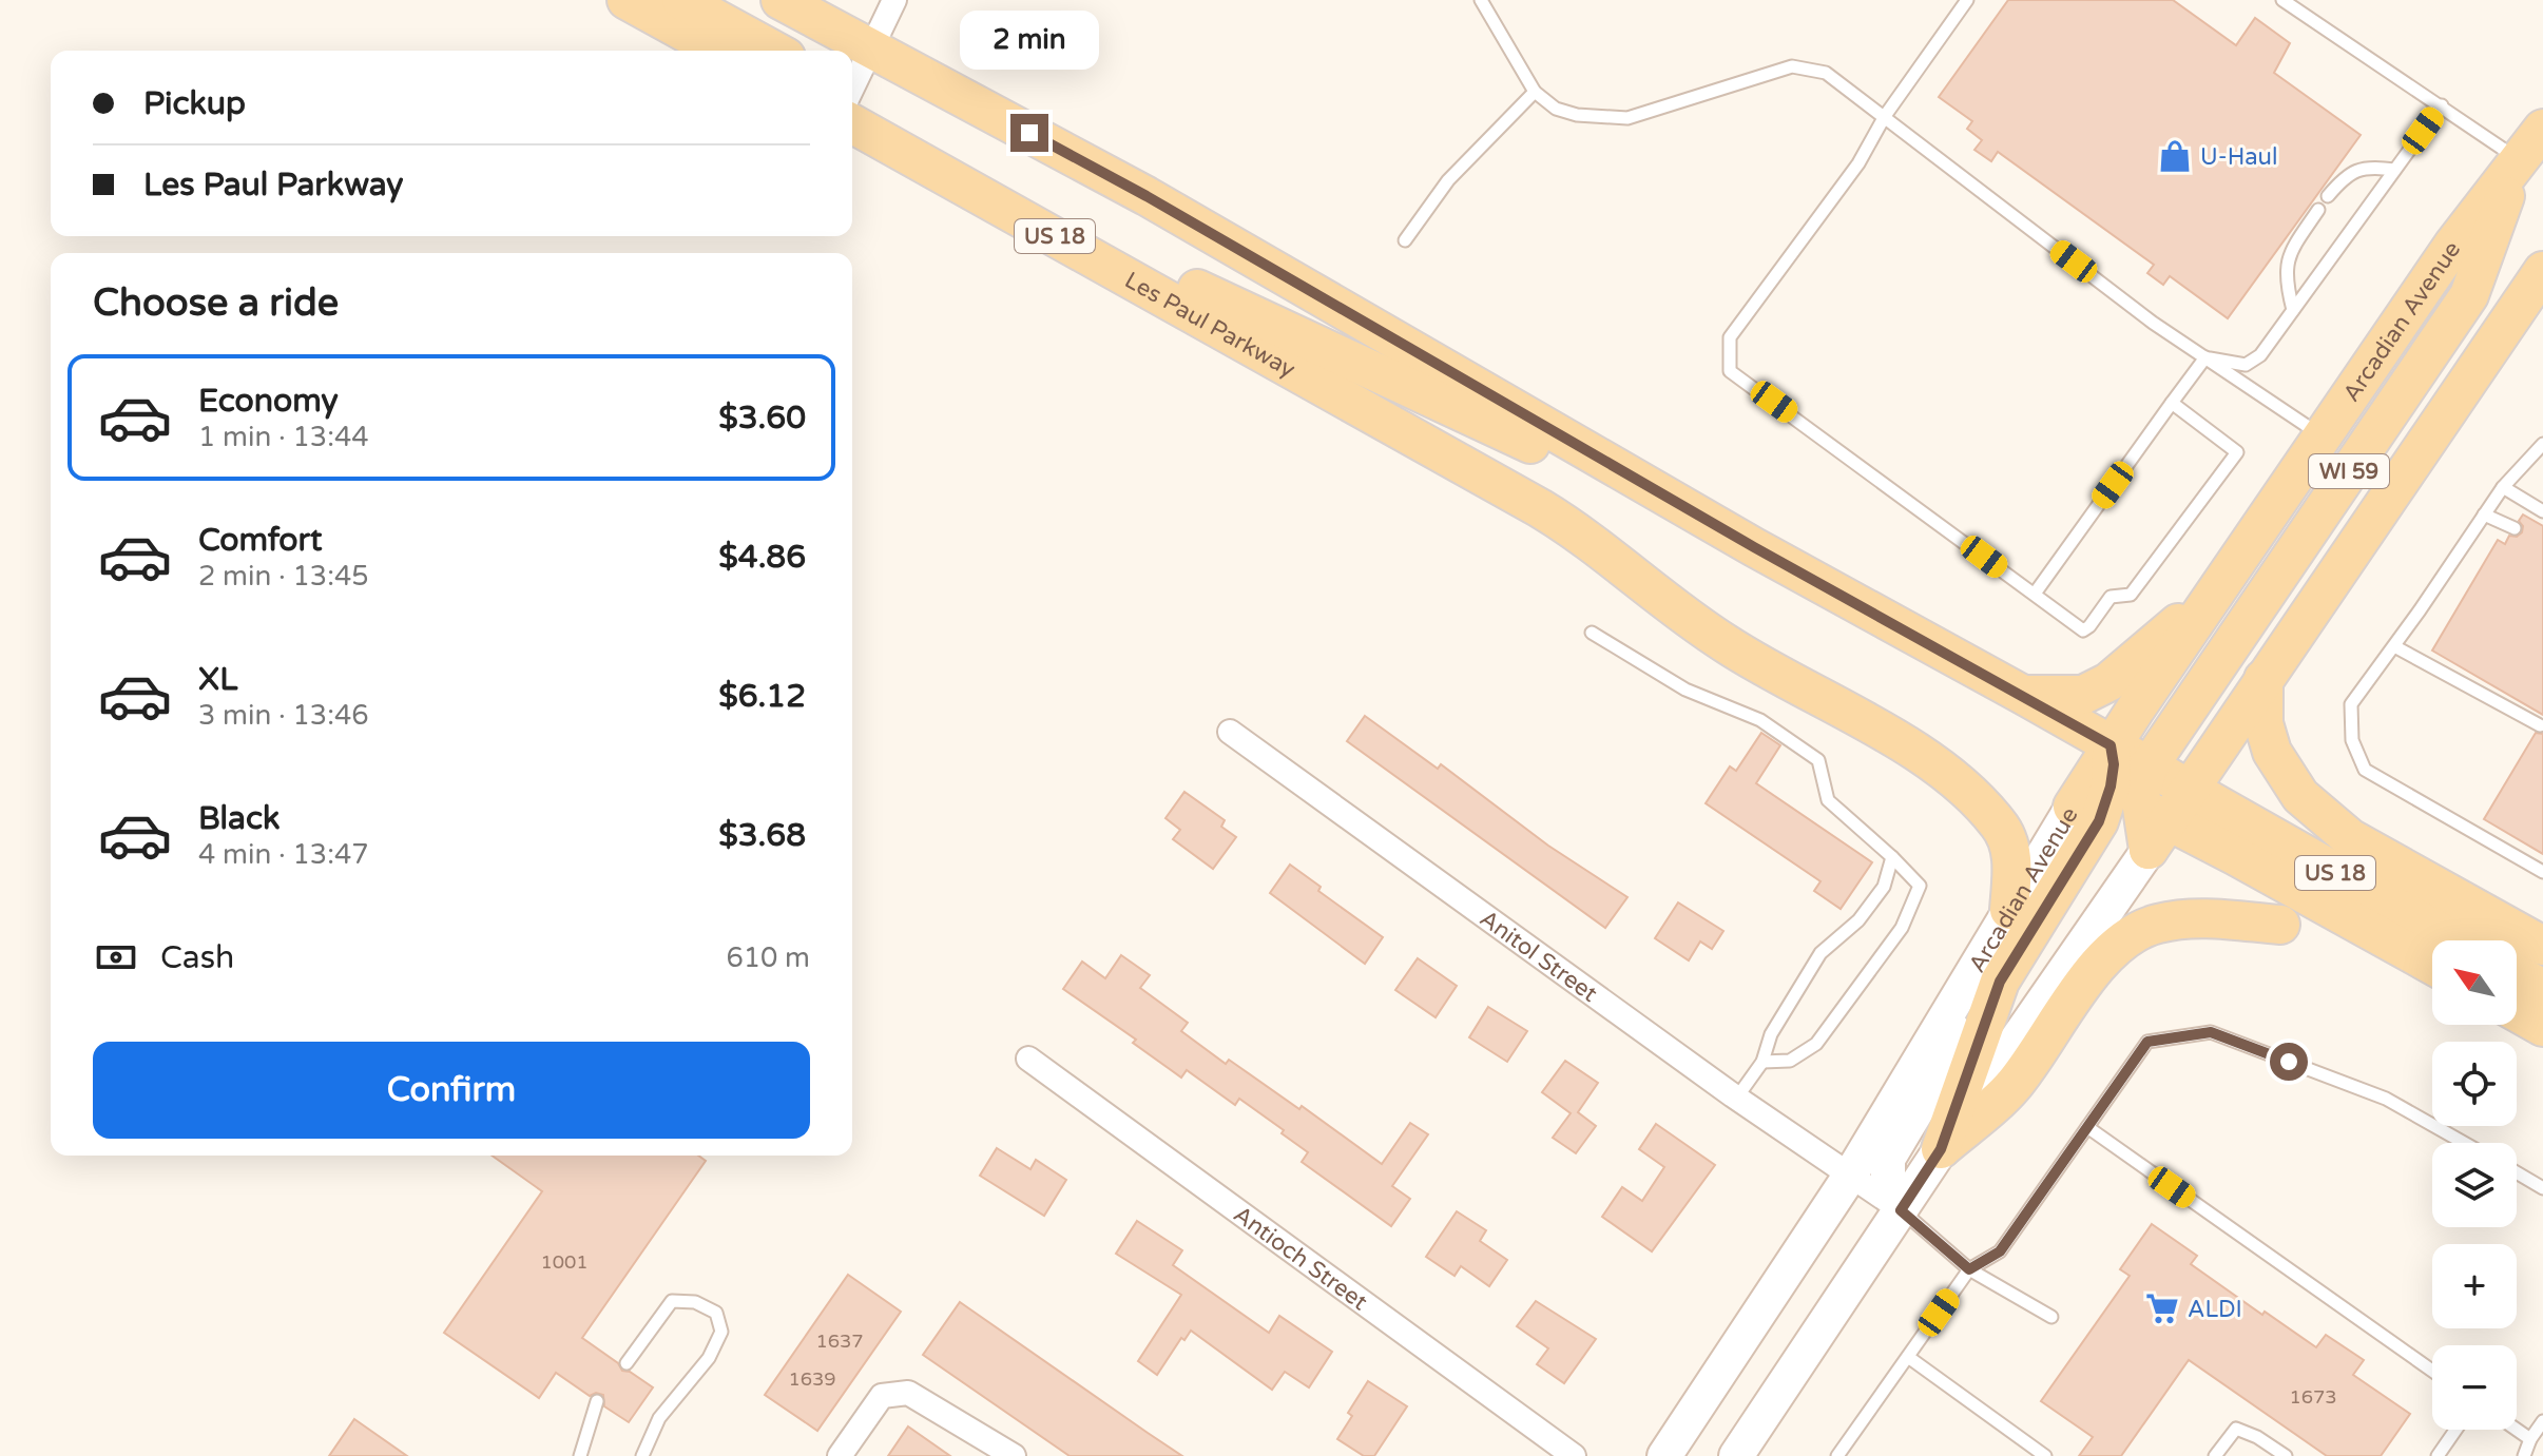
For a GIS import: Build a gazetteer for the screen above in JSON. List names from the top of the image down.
{
  "streets": {
    "main road": [
      "US 18",
      "Arcadian Avenue",
      "Les Paul Parkway",
      "WI 59"
    ],
    "street": ["Anitol Street", "Antioch Street"]
  },
  "crossings": [
    ["US 18", "Arcadian Avenue"],
    ["US 18", "WI 59"],
    ["Arcadian Avenue", "Les Paul Parkway"],
    ["Arcadian Avenue", "WI 59"],
    ["Arcadian Avenue", "Anitol Street"]
  ],
  "places": {
    "shop": ["U-Haul"],
    "supermarket": ["ALDI"]
  },
  "house_numbers": [
    "1001",
    "1637",
    "1639",
    "1673"
  ],
  "north": "top left",
  "page": {
    "bubble": "2 min",
    "banner": ["Pickup", "Les Paul Parkway"],
    "heading": "Choose a ride",
    "list": [
      {
        "name": "Economy",
        "note": "1 min · 13:44",
        "value": "$3.60"
      },
      {
        "name": "Comfort",
        "note": "2 min · 13:45",
        "value": "$4.86"
      },
      {
        "name": "XL",
        "note": "3 min · 13:46",
        "value": "$6.12"
      },
      {
        "name": "Black",
        "note": "4 min · 13:47",
        "value": "$3.68"
      }
    ],
    "pay": ["Cash", "610 m"],
    "map_buttons": ["+", "−"],
    "buttons": "Confirm"
  }
}
